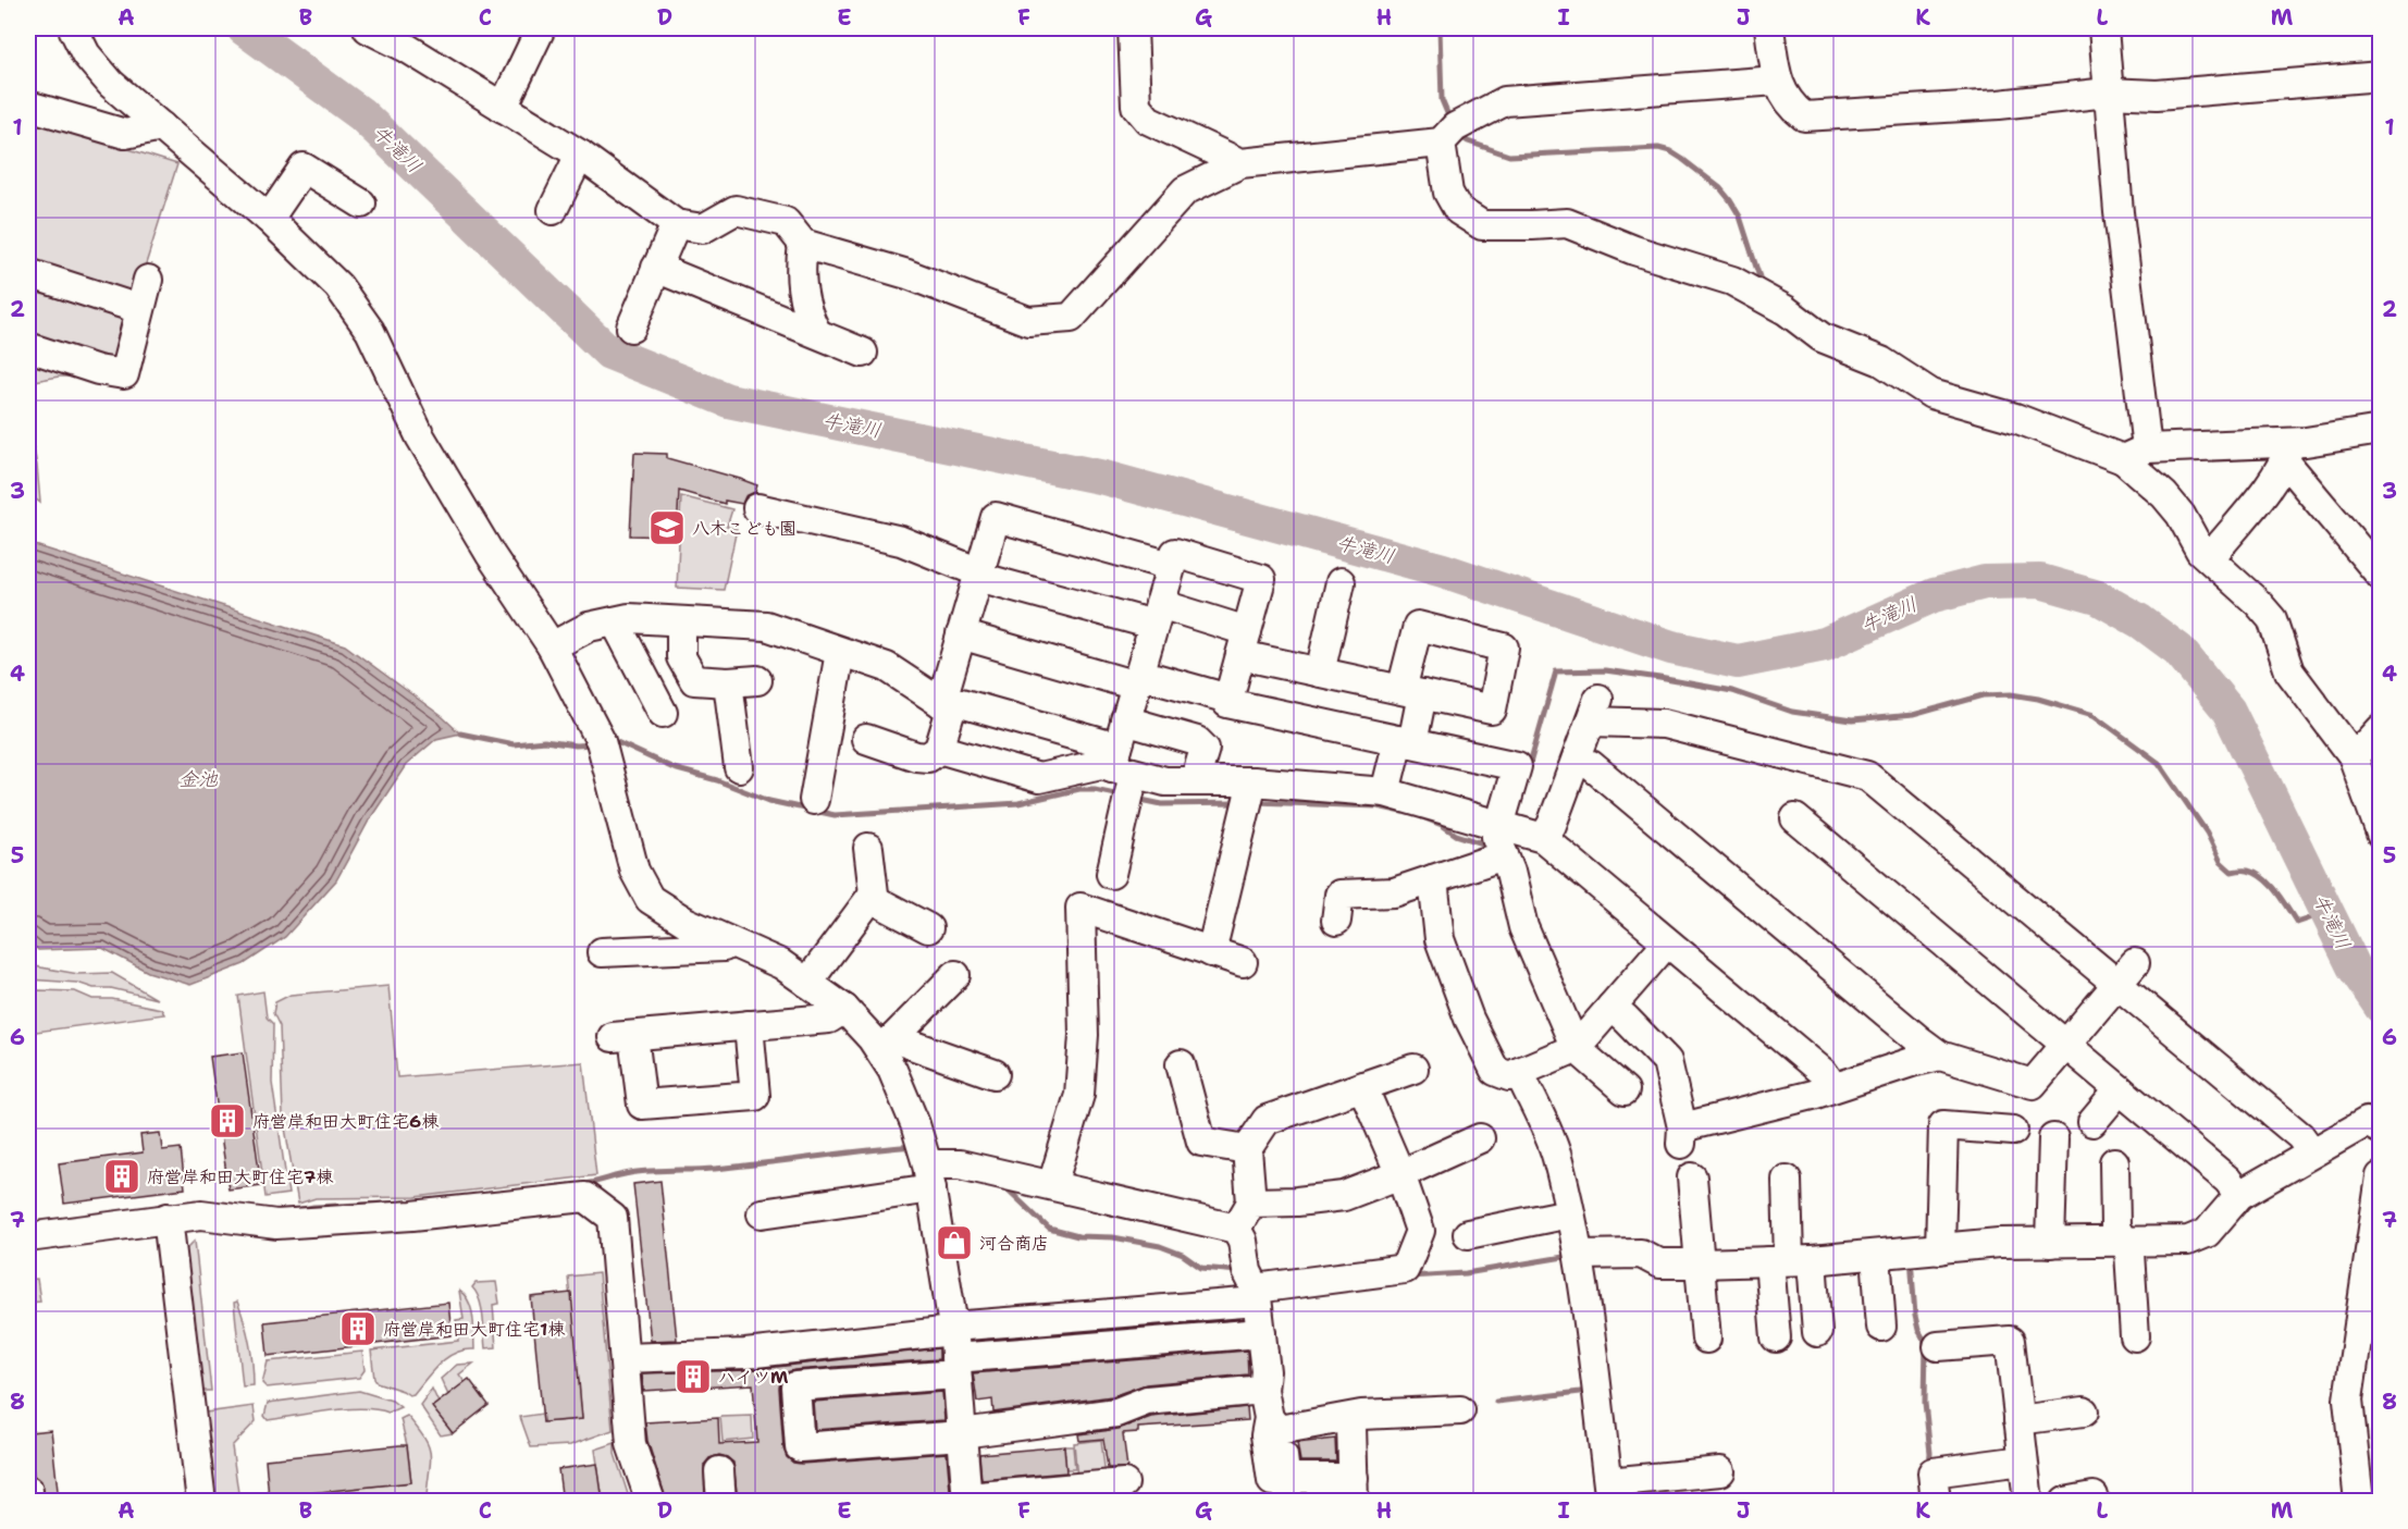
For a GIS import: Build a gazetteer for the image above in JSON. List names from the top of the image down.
{
  "water": ["牛滝川", "金池"],
  "places": {
    "school or university": ["八木こども園"],
    "building": [
      "府営岸和田大町住宅6棟",
      "府営岸和田大町住宅7棟",
      "府営岸和田大町住宅1棟",
      "ハイツM"
    ],
    "shop": ["河合商店"]
  },
  "grid": {
    "columns": [
      "A",
      "B",
      "C",
      "D",
      "E",
      "F",
      "G",
      "H",
      "I",
      "J",
      "K",
      "L",
      "M"
    ],
    "rows": [
      "1",
      "2",
      "3",
      "4",
      "5",
      "6",
      "7",
      "8"
    ]
  }
}
